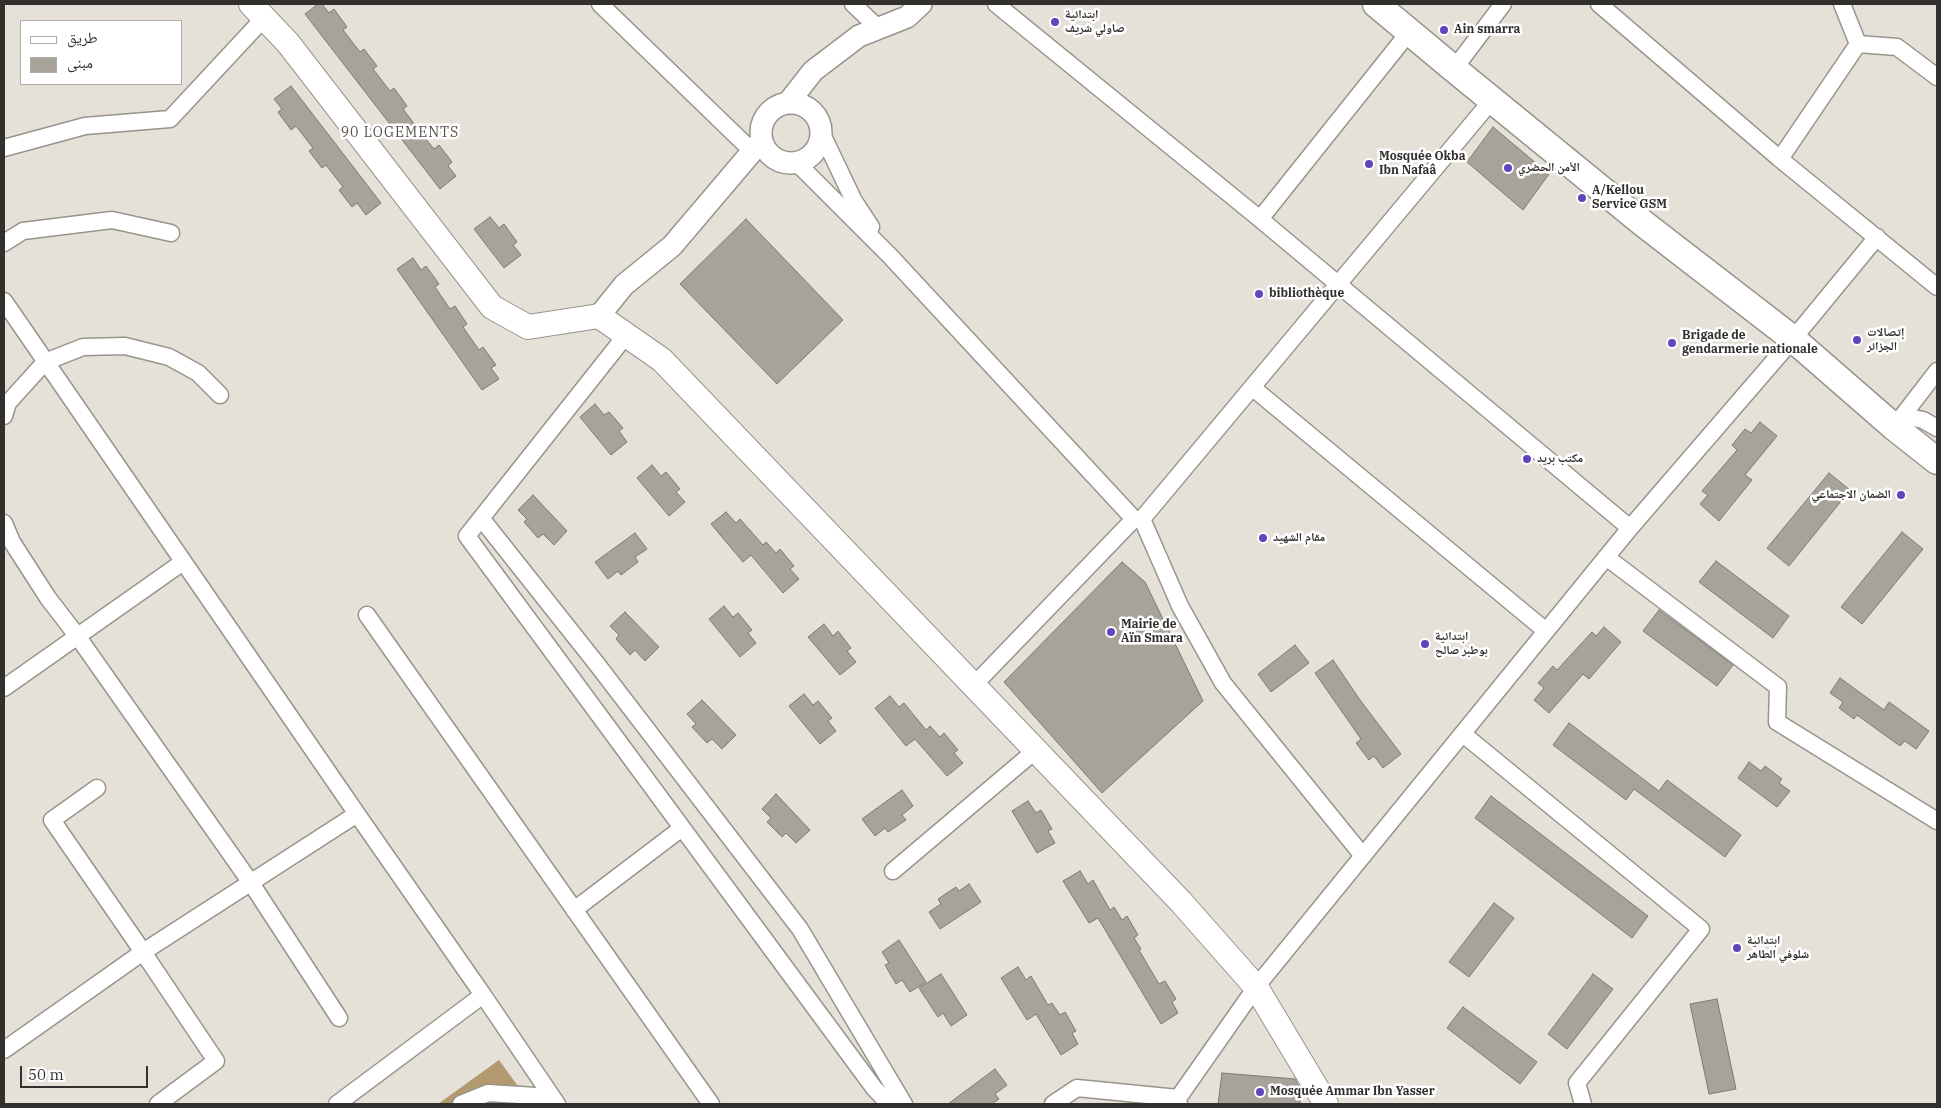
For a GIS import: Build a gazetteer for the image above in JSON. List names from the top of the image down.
{
  "districts": ["90 LOGEMENTS"],
  "places": [
    "ابتدائية صاولي شريف",
    "Ain smarra",
    "Mosquée Okba Ibn Nafaâ",
    "الأمن الحضري",
    "A/Kellou Service GSM",
    "bibliothèque",
    "إتصالات الجزائر",
    "Brigade de gendarmerie nationale",
    "مكتب بريد",
    "الضمان الاجتماعي",
    "مقام الشهيد",
    "Mairie de Aïn Smara",
    "ابتدائية بوطبر صالح",
    "ابتدائية شلوفي الطاهر",
    "Mosquée Ammar Ibn Yasser"
  ],
  "legend": ["طريق", "مبنى"],
  "scale_bar": "50 m"
}
